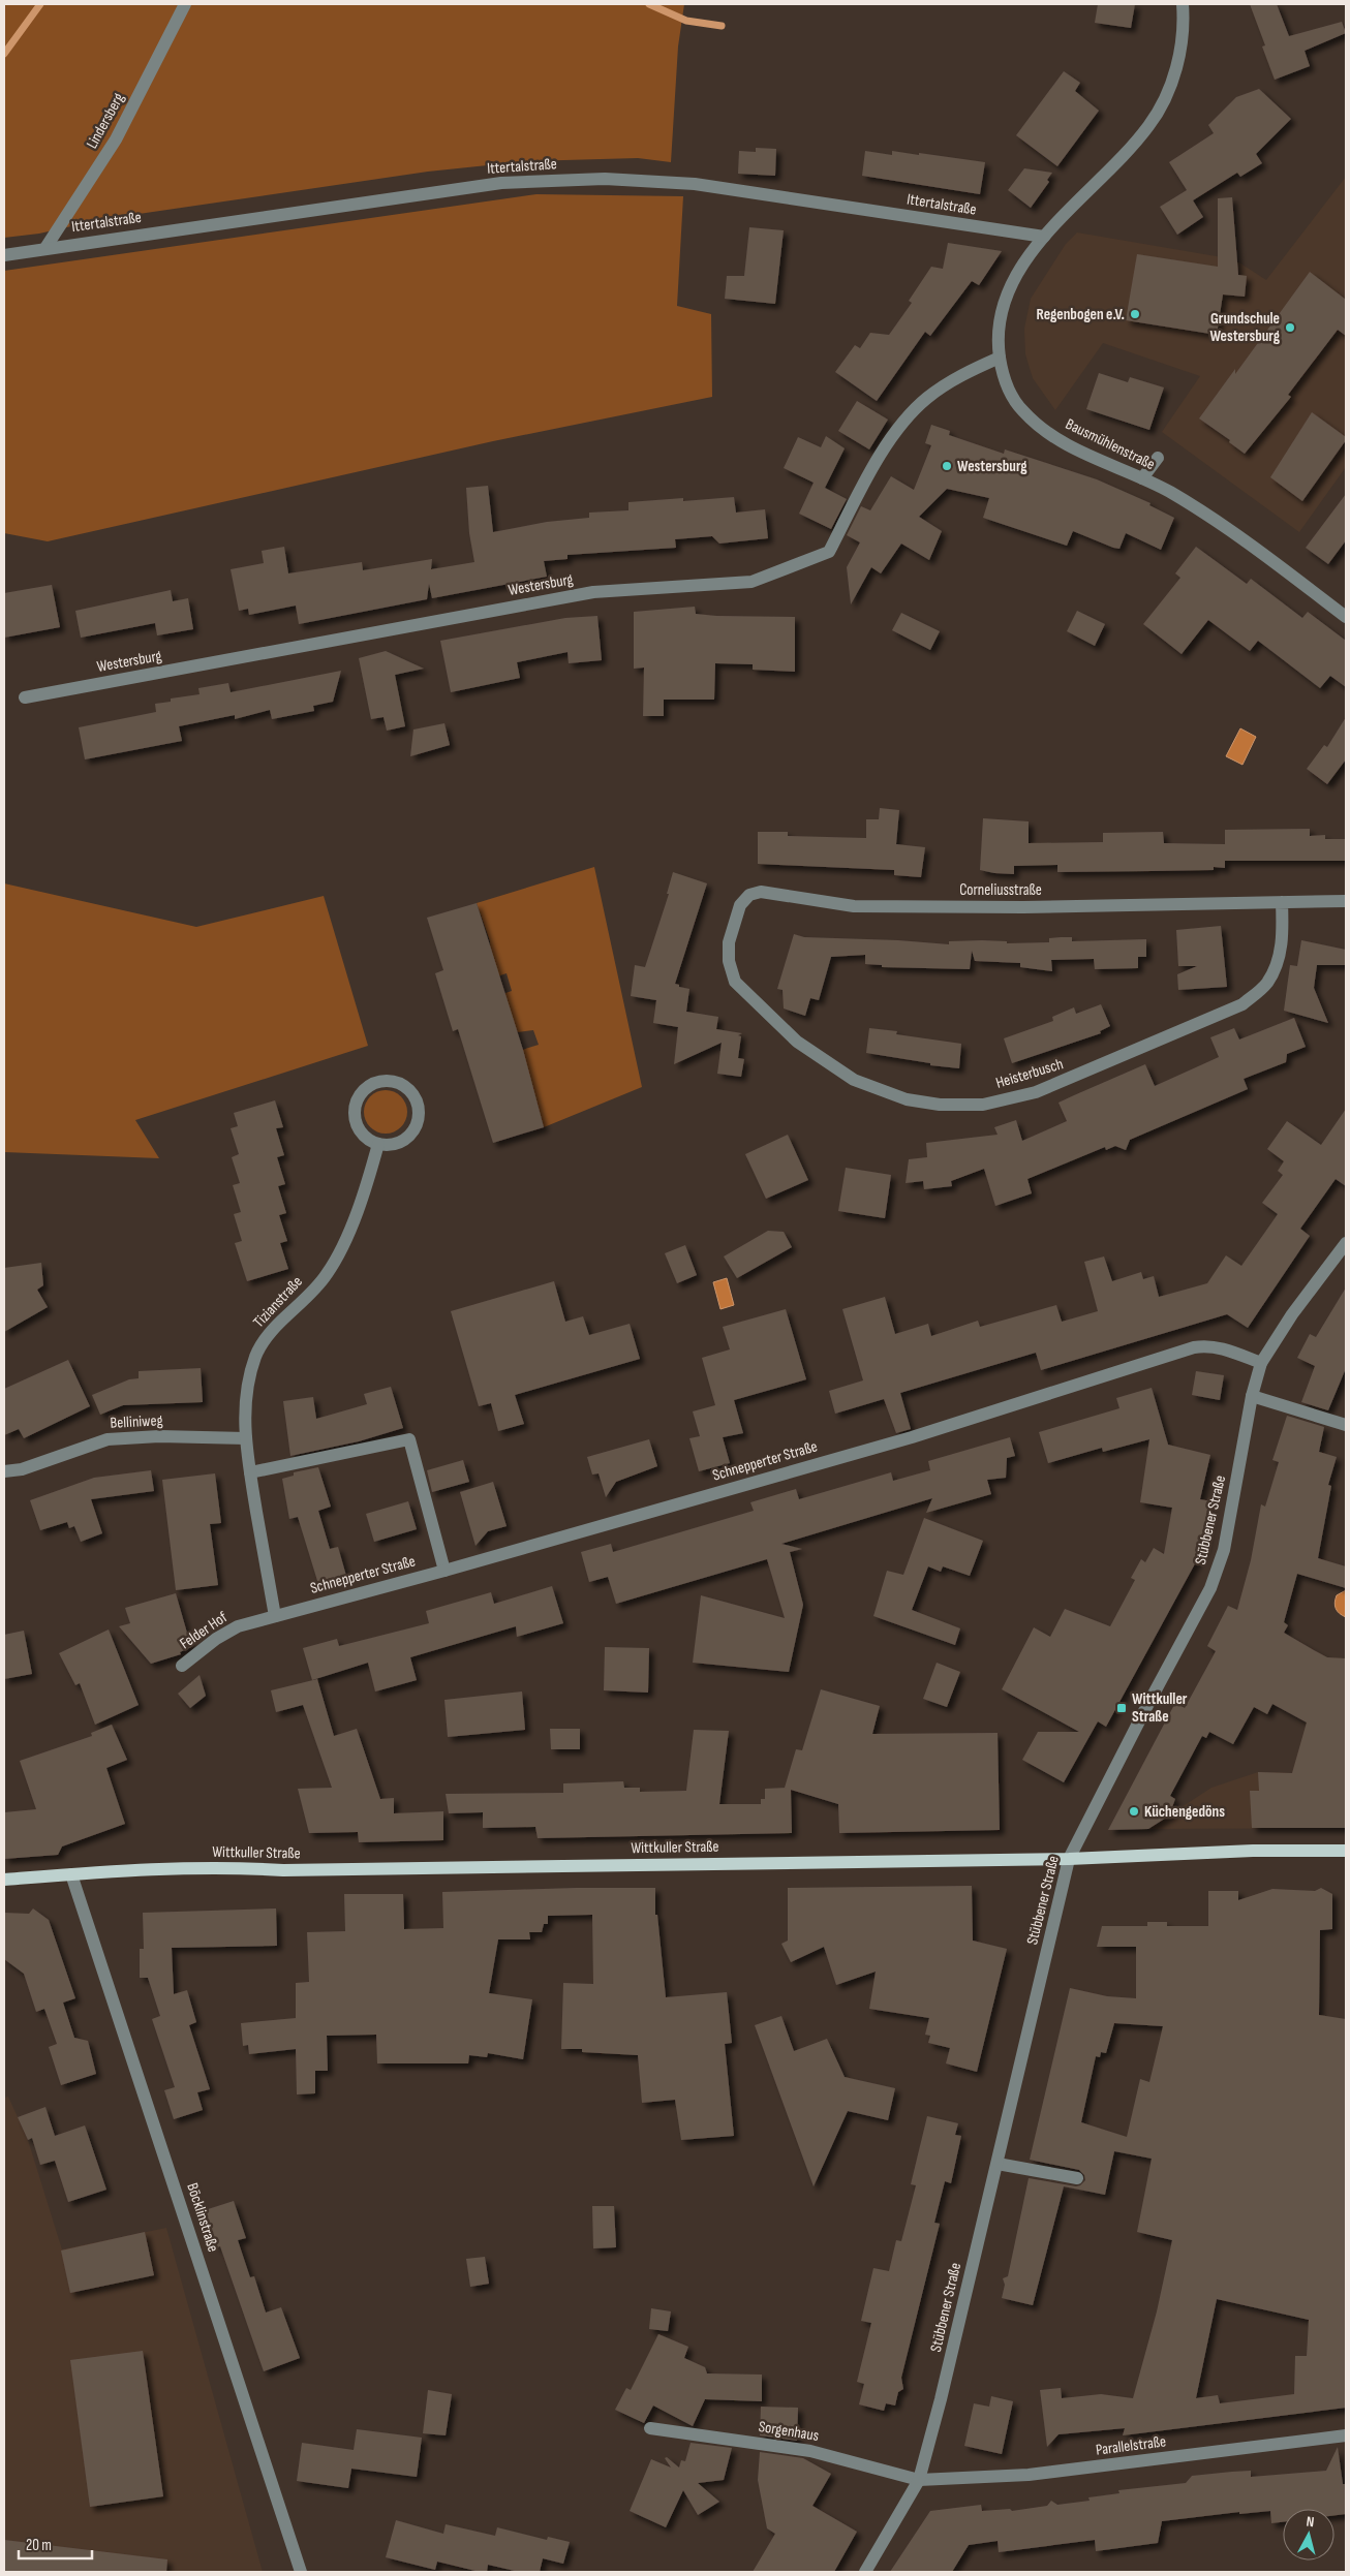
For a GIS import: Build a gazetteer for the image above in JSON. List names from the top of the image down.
{
  "streets": {
    "main road": ["Wittkuller Straße"],
    "street": [
      "Lindersberg",
      "Ittertalstraße",
      "Bausmühlenstraße",
      "Westersburg",
      "Corneliusstraße",
      "Heisterbusch",
      "Tizianstraße",
      "Belliniweg",
      "Schnepperter Straße",
      "Stübbener Straße",
      "Felder Hof",
      "Böcklinstraße",
      "Sorgenhaus",
      "Parallelstraße"
    ]
  },
  "crossings": [
    ["Lindersberg", "Ittertalstraße"],
    ["Ittertalstraße", "Bausmühlenstraße"],
    ["Bausmühlenstraße", "Westersburg"],
    ["Corneliusstraße", "Heisterbusch"],
    ["Tizianstraße", "Belliniweg"],
    ["Tizianstraße", "Schnepperter Straße"],
    ["Tizianstraße", "Felder Hof"],
    ["Schnepperter Straße", "Stübbener Straße"],
    ["Schnepperter Straße", "Felder Hof"],
    ["Stübbener Straße", "Wittkuller Straße"],
    ["Stübbener Straße", "Sorgenhaus"],
    ["Stübbener Straße", "Parallelstraße"],
    ["Wittkuller Straße", "Böcklinstraße"],
    ["Sorgenhaus", "Parallelstraße"]
  ],
  "places": {
    "other": [
      "Regenbogen e.V.",
      "Grundschule Westersburg",
      "Westersburg",
      "Küchengedöns"
    ],
    "transit": ["Wittkuller Straße"]
  },
  "scale_bar": "20 m",
  "north": "top"
}
